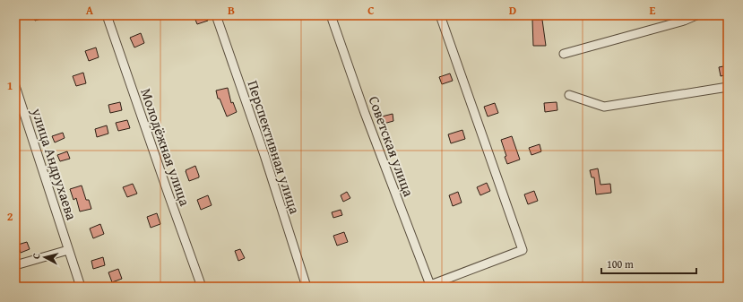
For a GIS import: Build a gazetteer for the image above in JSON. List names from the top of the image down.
{
  "streets": {
    "street": [
      "Советская улица",
      "Молодёжная улица",
      "Перспективная улица",
      "улица Андрухаева"
    ]
  },
  "scale_bar": "100 m",
  "north": "left",
  "grid": {
    "columns": [
      "A",
      "B",
      "C",
      "D",
      "E"
    ],
    "rows": ["1", "2"]
  }
}
